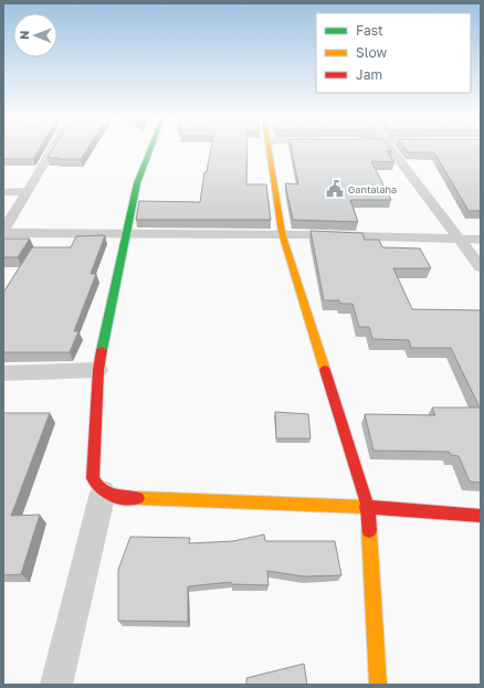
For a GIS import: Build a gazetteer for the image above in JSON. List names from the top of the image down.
{
  "places": {
    "public building": ["Gantalaha"]
  },
  "legend": ["Fast", "Slow", "Jam"],
  "north": "left"
}
